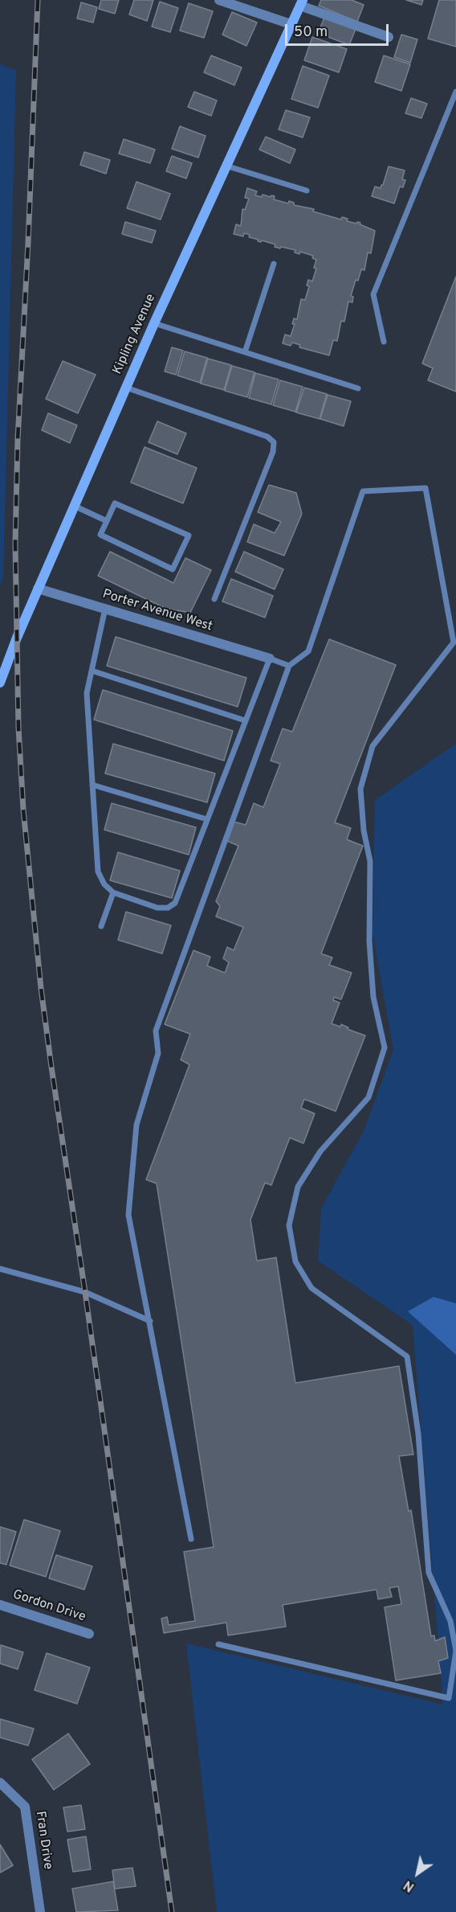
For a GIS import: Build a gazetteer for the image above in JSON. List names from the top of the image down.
{
  "streets": {
    "street": [
      "Kipling Avenue",
      "Porter Avenue West",
      "Gordon Drive",
      "Fran Drive"
    ]
  },
  "crossings": [
    ["Kipling Avenue", "Porter Avenue West"]
  ],
  "scale_bar": "50 m",
  "north": "bottom left"
}
